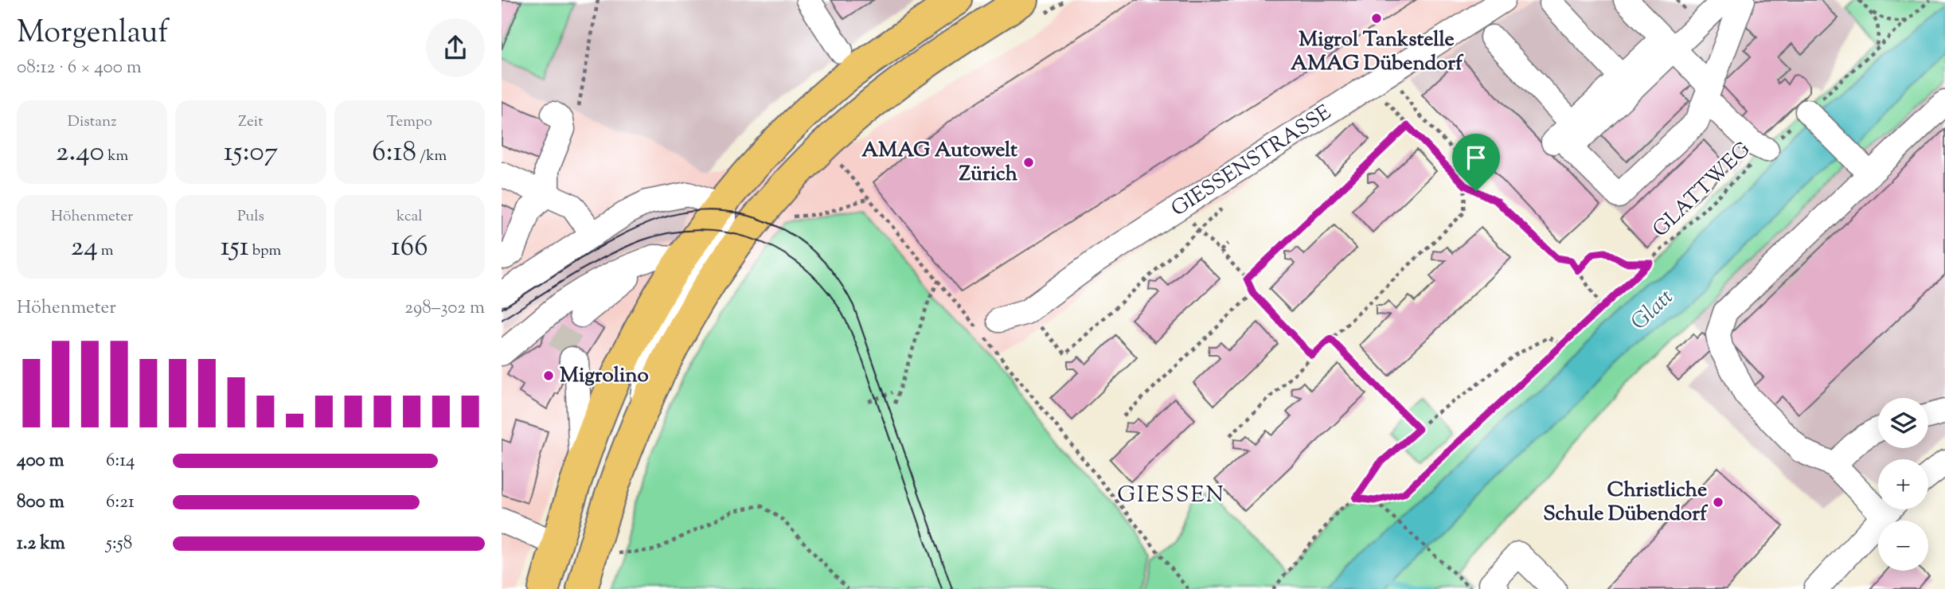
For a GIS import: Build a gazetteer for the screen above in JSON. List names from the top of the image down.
{
  "streets": {
    "street": ["GIESSENSTRASSE"],
    "path": ["GLATTWEG"]
  },
  "districts": ["GIESSEN"],
  "water": ["Glatt"],
  "places": [
    "Migrol Tankstelle AMAG Dübendorf",
    "AMAG Autowelt Zürich",
    "Migrolino",
    "Christliche Schule Dübendorf"
  ],
  "page": {
    "heading": ["Morgenlauf", "08:12 · 6 × 400 m"],
    "stats": [
      ["Distanz", "2.40 km"],
      ["Zeit", "15:07"],
      ["Tempo", "6:18 /km"],
      ["Höhenmeter", "24 m"],
      ["Puls", "151 bpm"],
      ["kcal", "166"]
    ],
    "chart": ["Höhenmeter", "298–302 m"],
    "map_buttons": ["+", "−"],
    "list": [
      {
        "name": "400 m",
        "note": "6:14"
      },
      {
        "name": "800 m",
        "note": "6:21"
      },
      {
        "name": "1.2 km",
        "note": "5:58"
      }
    ]
  }
}
